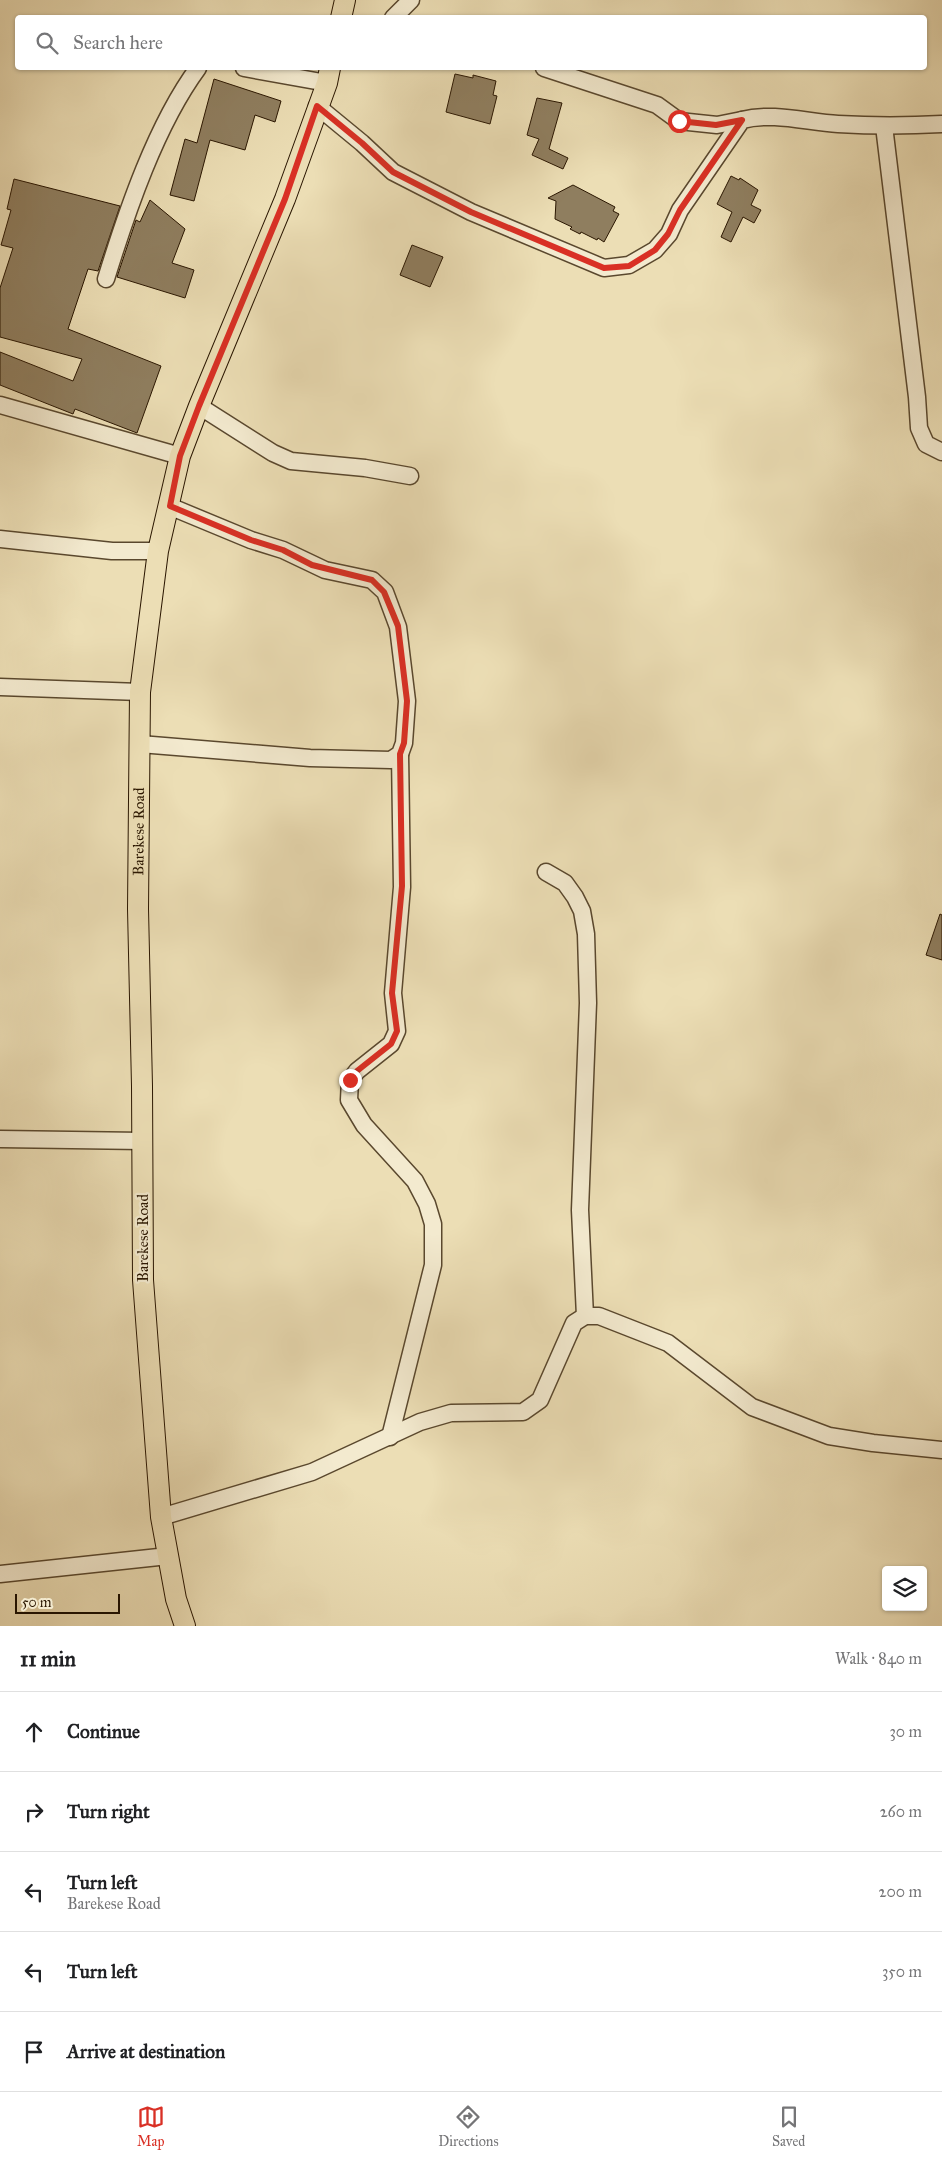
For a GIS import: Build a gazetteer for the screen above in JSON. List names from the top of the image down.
{
  "streets": {
    "main road": ["Barekese Road"]
  },
  "scale_bar": "50 m",
  "page": {
    "search": "Search here",
    "scale": "50 m",
    "heading": ["11 min", "Walk · 840 m"],
    "list": [
      ["Continue", "30 m"],
      ["Turn right", "260 m"],
      ["Turn left", "Barekese Road", "200 m"],
      ["Turn left", "350 m"],
      "Arrive at destination"
    ],
    "nav": ["Map", "Directions", "Saved"]
  }
}
